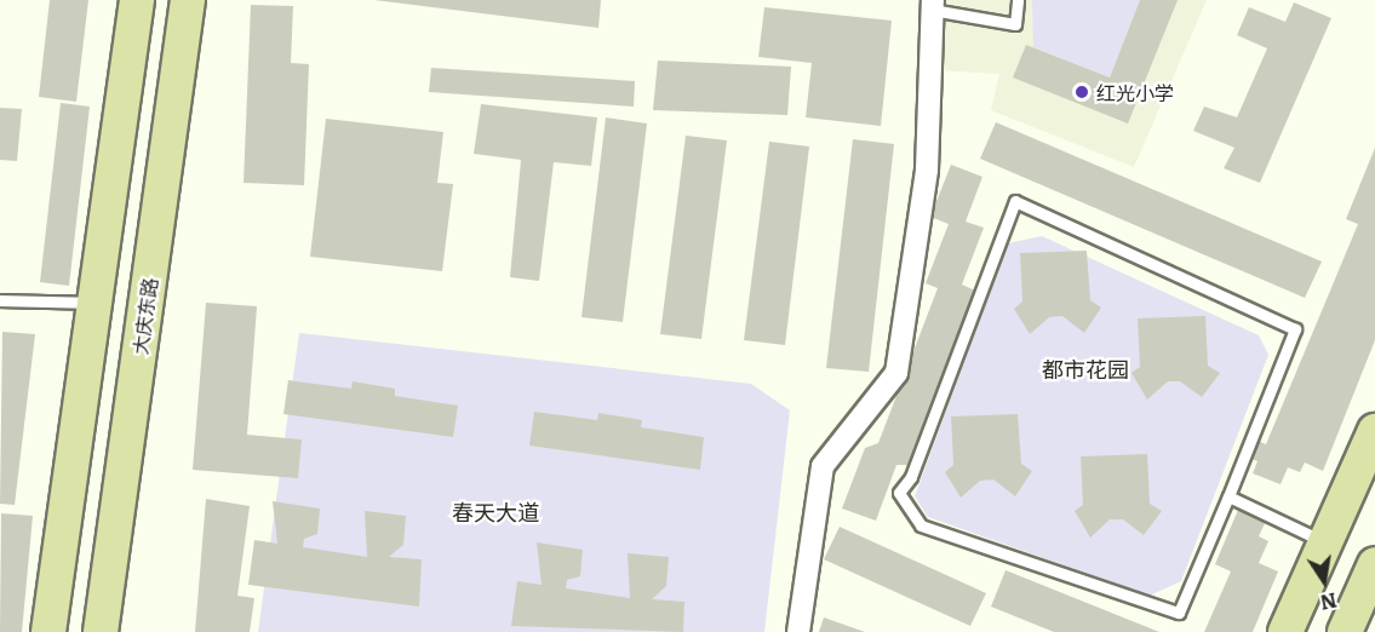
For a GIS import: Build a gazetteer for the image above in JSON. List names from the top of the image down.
{
  "streets": {
    "main road": ["大庆东路"]
  },
  "districts": ["都市花园", "春天大道"],
  "places": ["红光小学"],
  "north": "bottom"
}
